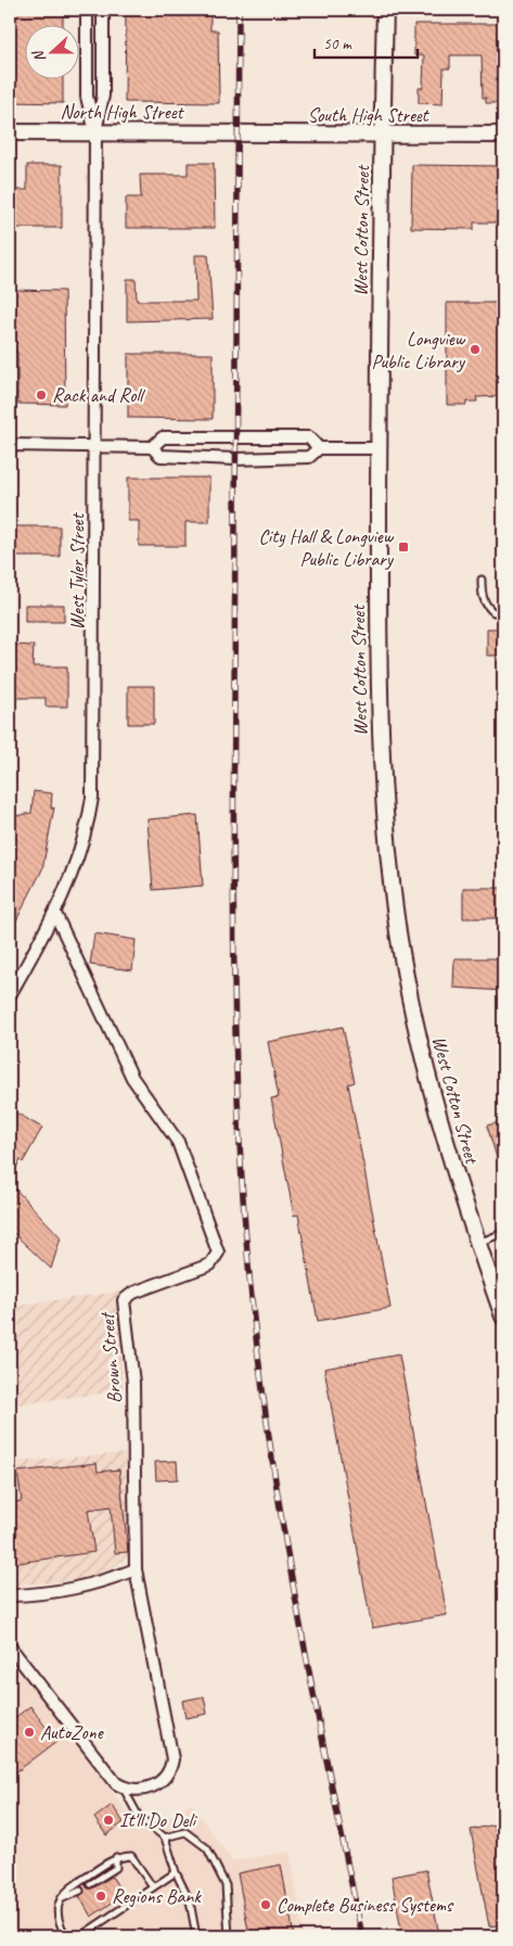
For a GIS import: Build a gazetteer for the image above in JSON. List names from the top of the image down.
{
  "streets": {
    "main road": ["North High Street", "South High Street", "West Cotton Street"],
    "street": ["West Tyler Street", "Brown Street"]
  },
  "crossings": [
    ["North High Street", "South High Street"],
    ["North High Street", "West Tyler Street"],
    ["South High Street", "West Cotton Street"],
    ["West Tyler Street", "Brown Street"]
  ],
  "places": {
    "other": [
      "Longview Public Library",
      "Rack and Roll",
      "AutoZone",
      "It'll Do Deli",
      "Regions Bank",
      "Complete Business Systems"
    ],
    "transit": ["City Hall & Longview Public Library"]
  },
  "scale_bar": "50 m",
  "north": "left"
}
